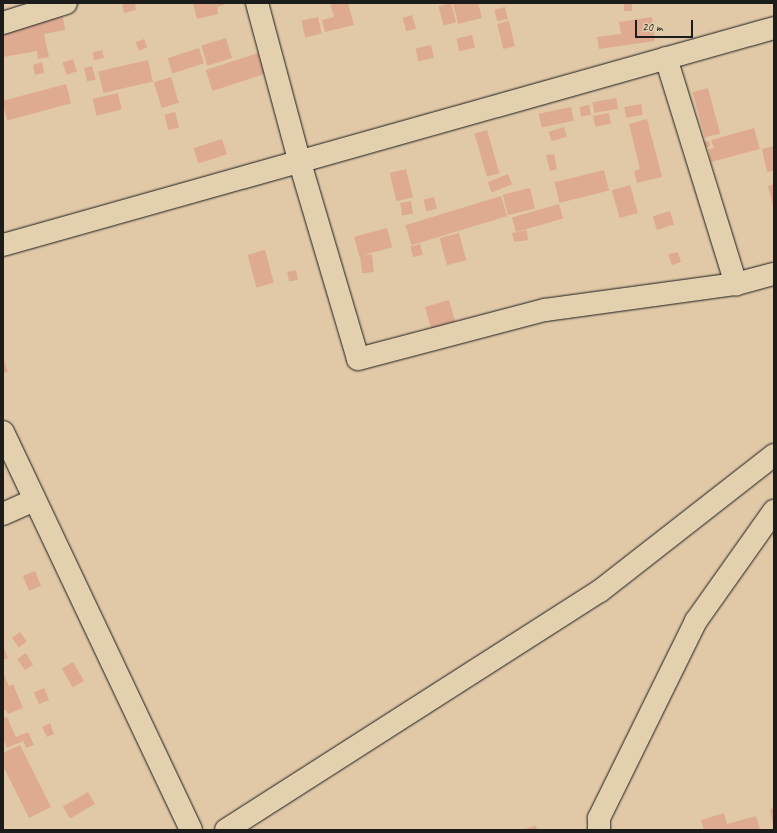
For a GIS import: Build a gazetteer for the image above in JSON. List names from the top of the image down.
{
  "scale_bar": "20 m"
}
